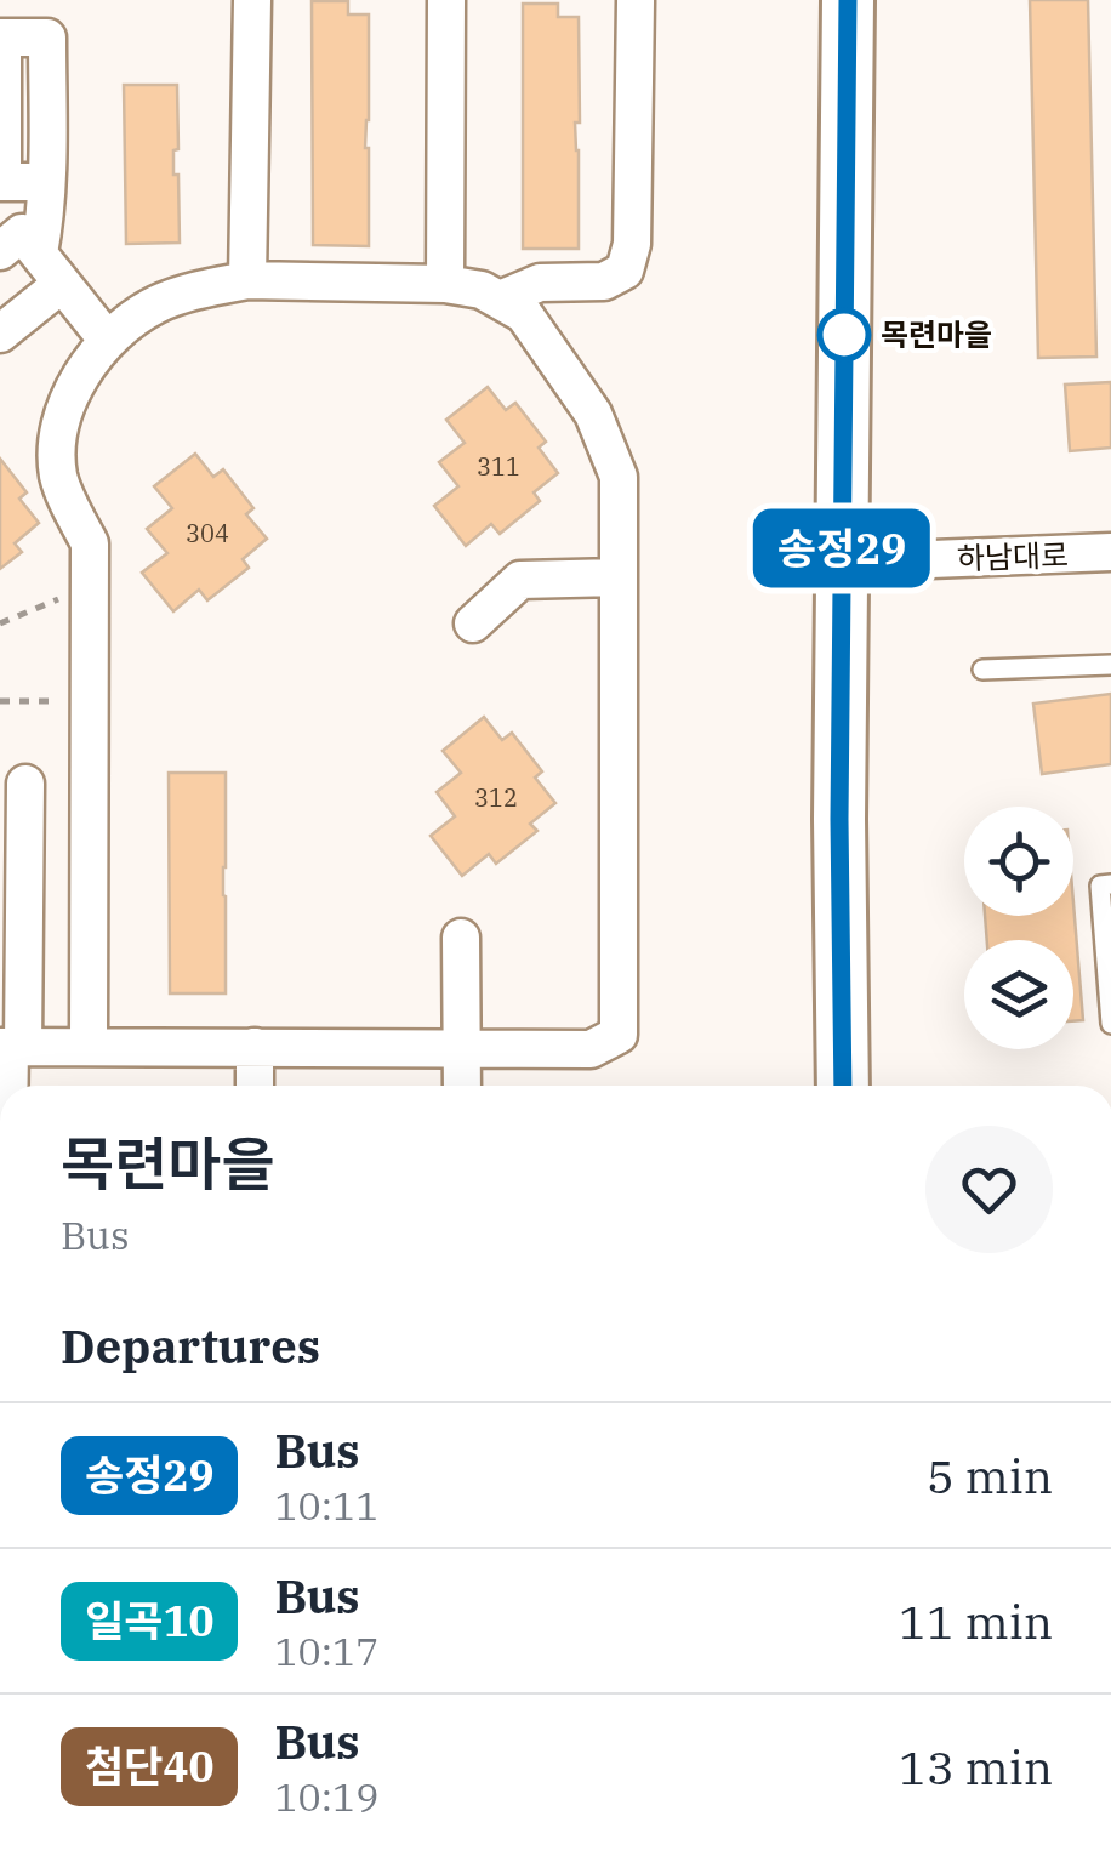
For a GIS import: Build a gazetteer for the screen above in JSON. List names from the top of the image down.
{
  "streets": {
    "street": ["하남대로"]
  },
  "places": ["목련마을"],
  "lines": ["bus line 송정29"],
  "house_numbers": ["311", "304", "312"],
  "page": {
    "on_map": "송정29",
    "heading": [
      ["목련마을", "Bus"],
      "Departures"
    ],
    "list": [
      {
        "mark": "송정29",
        "name": "Bus",
        "note": "10:11",
        "value": "5 min"
      },
      {
        "mark": "일곡10",
        "name": "Bus",
        "note": "10:17",
        "value": "11 min"
      },
      {
        "mark": "첨단40",
        "name": "Bus",
        "note": "10:19",
        "value": "13 min"
      }
    ]
  }
}
